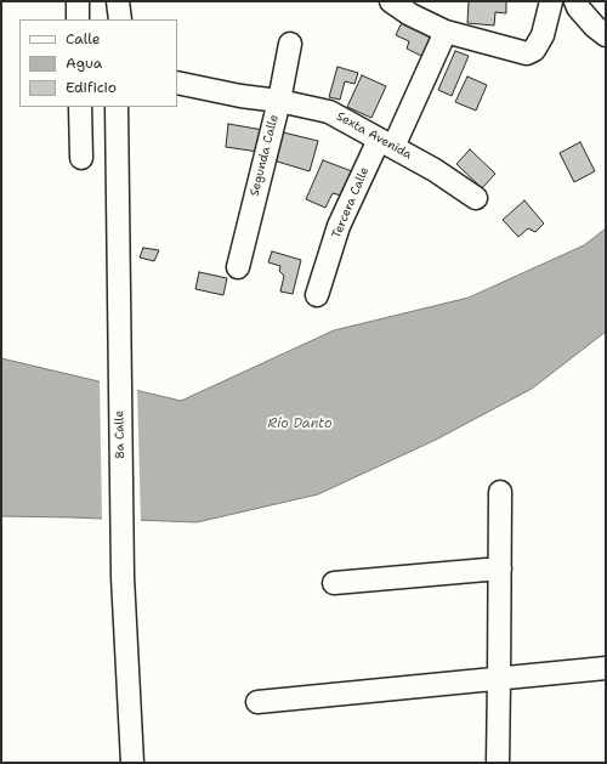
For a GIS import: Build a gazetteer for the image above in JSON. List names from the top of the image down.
{
  "streets": {
    "street": [
      "Sexta Avenida",
      "Segunda Calle",
      "Tercera Calle",
      "8a Calle"
    ]
  },
  "crossings": [
    ["Sexta Avenida", "Segunda Calle"],
    ["Sexta Avenida", "Tercera Calle"]
  ],
  "water": ["Río Danto"],
  "legend": ["Calle", "Agua", "Edificio"]
}
